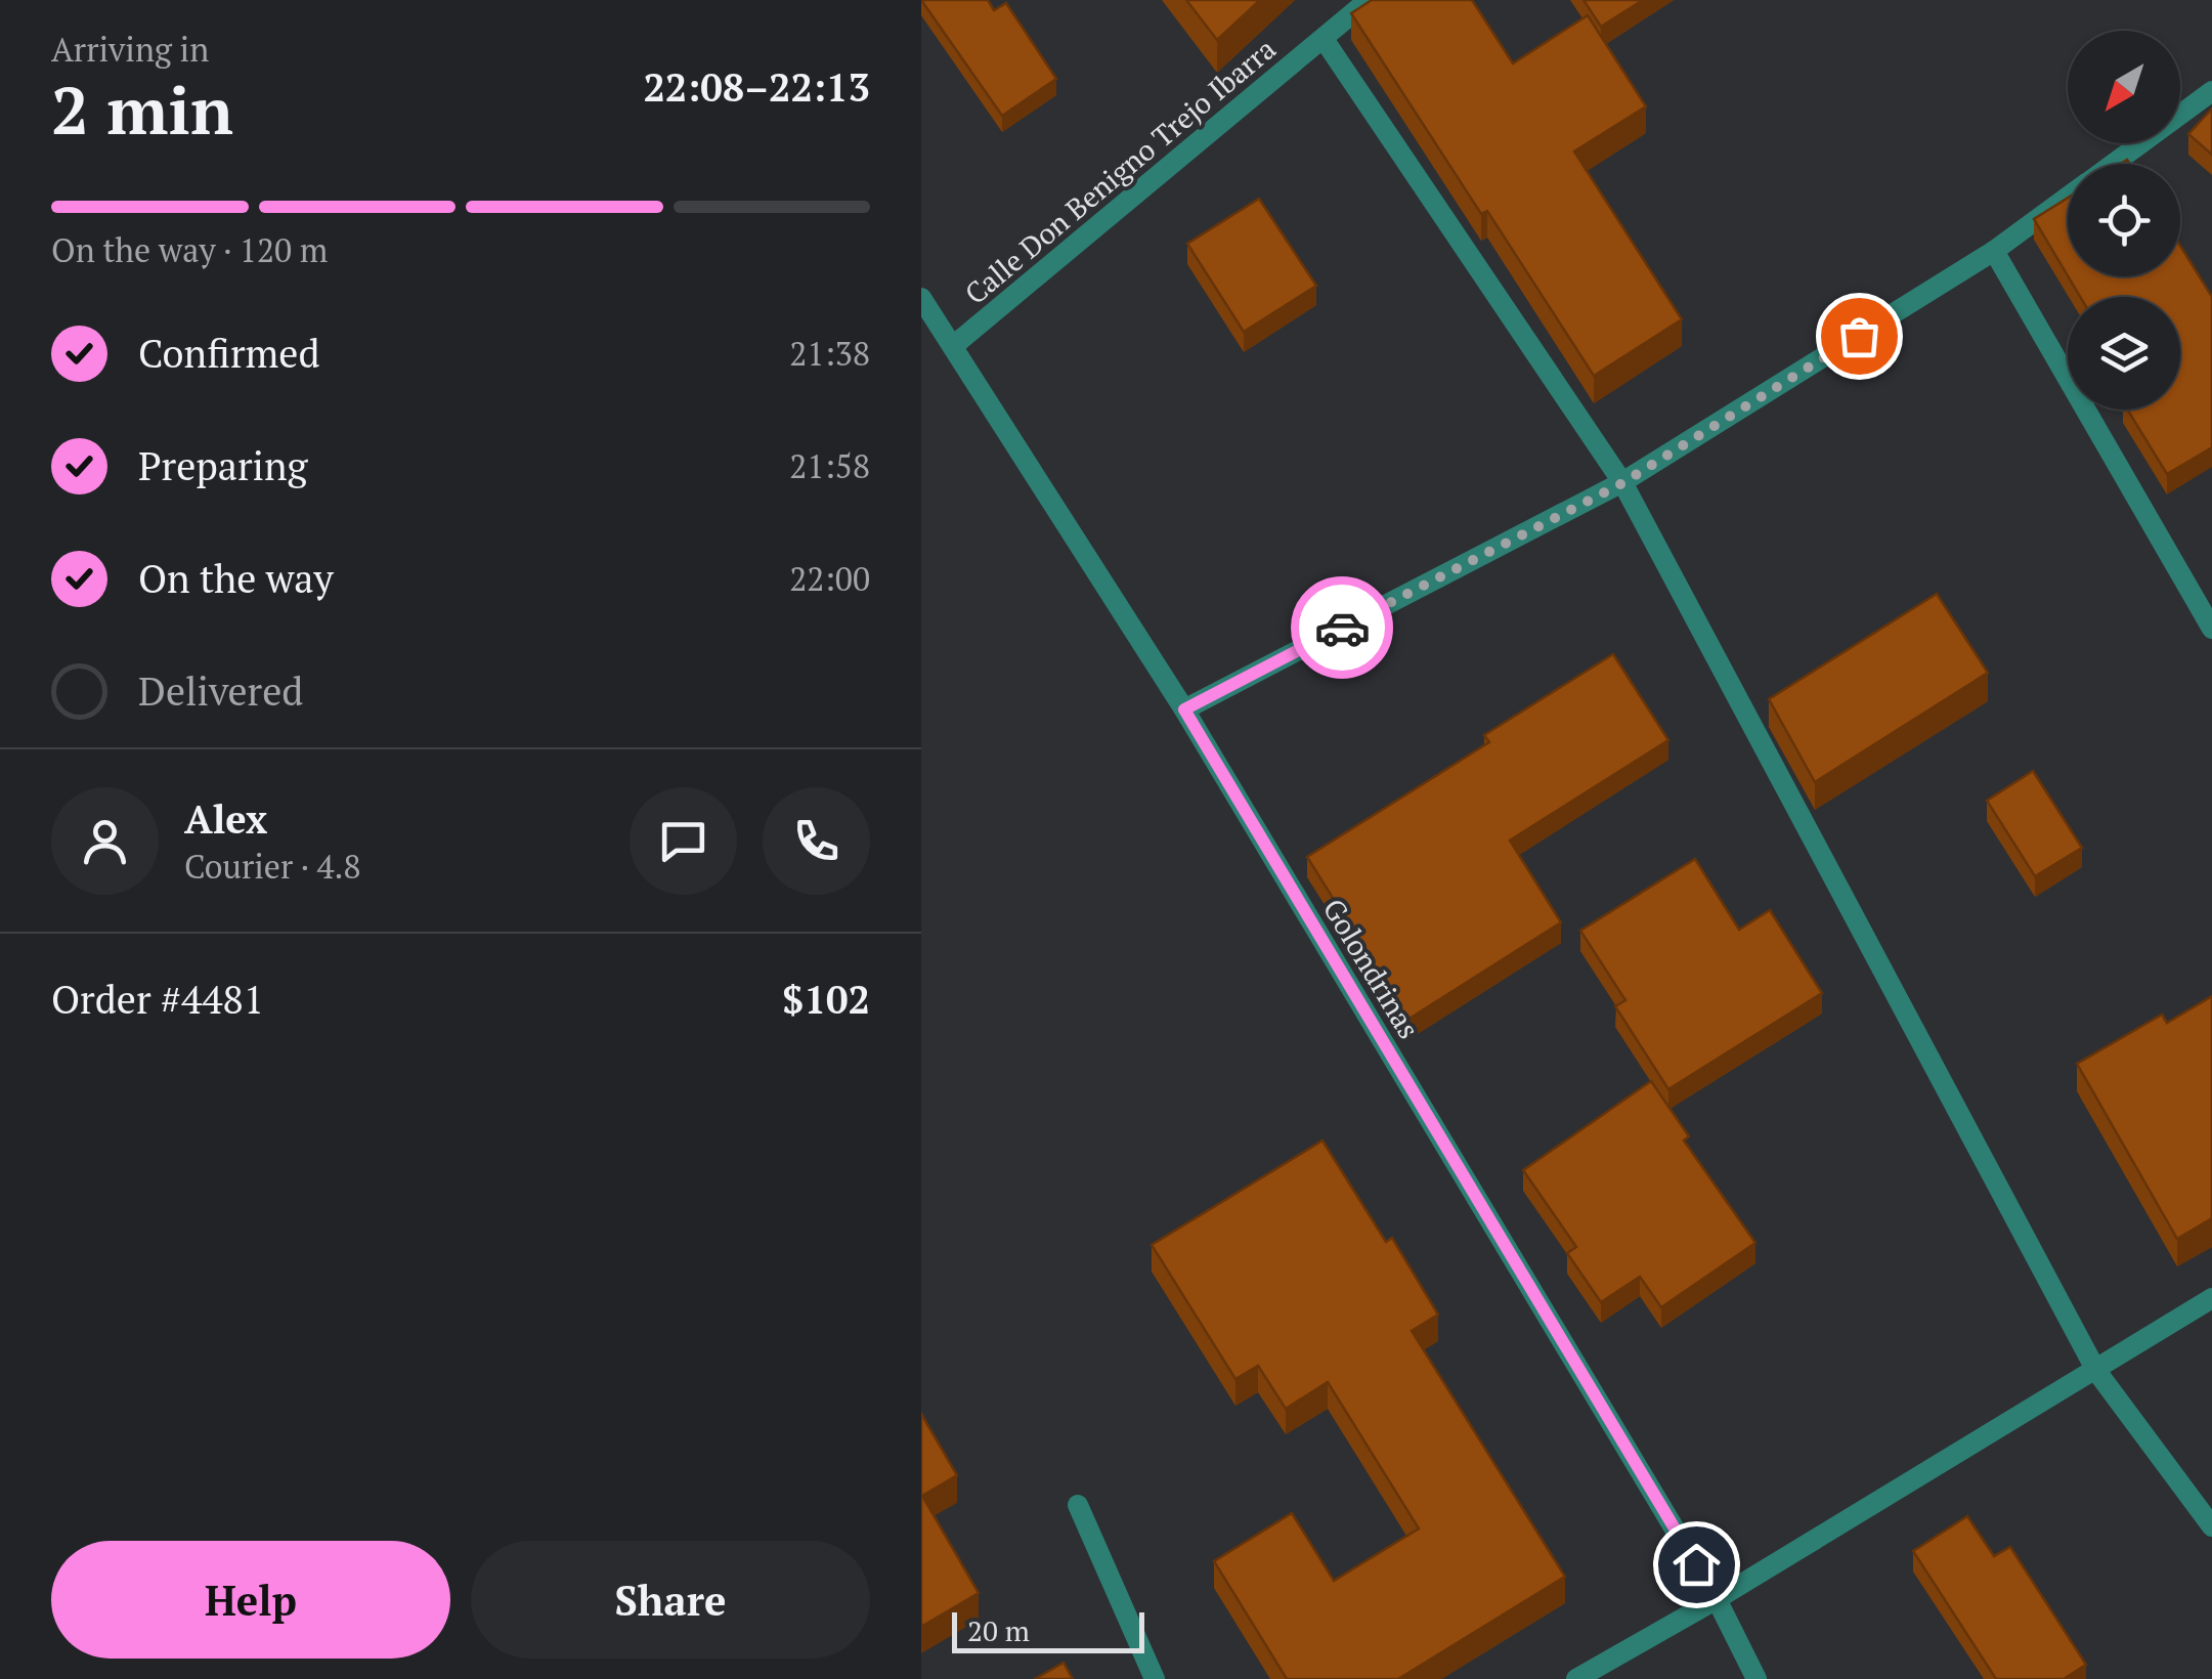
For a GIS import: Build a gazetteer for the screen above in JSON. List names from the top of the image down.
{
  "streets": {
    "street": ["Calle Don Benigno Trejo Ibarra", "Golondrinas"]
  },
  "crossings": [
    ["Calle Don Benigno Trejo Ibarra", "Golondrinas"]
  ],
  "scale_bar": "20 m",
  "north": "bottom left",
  "page": {
    "heading": ["2 min", "Arriving in", "22:08–22:13"],
    "panel": [
      "Alex",
      "Courier · 4.8",
      "Order #4481",
      "$102"
    ],
    "bar": "On the way · 120 m",
    "list": [
      ["Confirmed", "21:38"],
      ["Preparing", "21:58"],
      ["On the way", "22:00"],
      "Delivered"
    ],
    "buttons": ["Help", "Share"],
    "scale": "20 m"
  }
}
